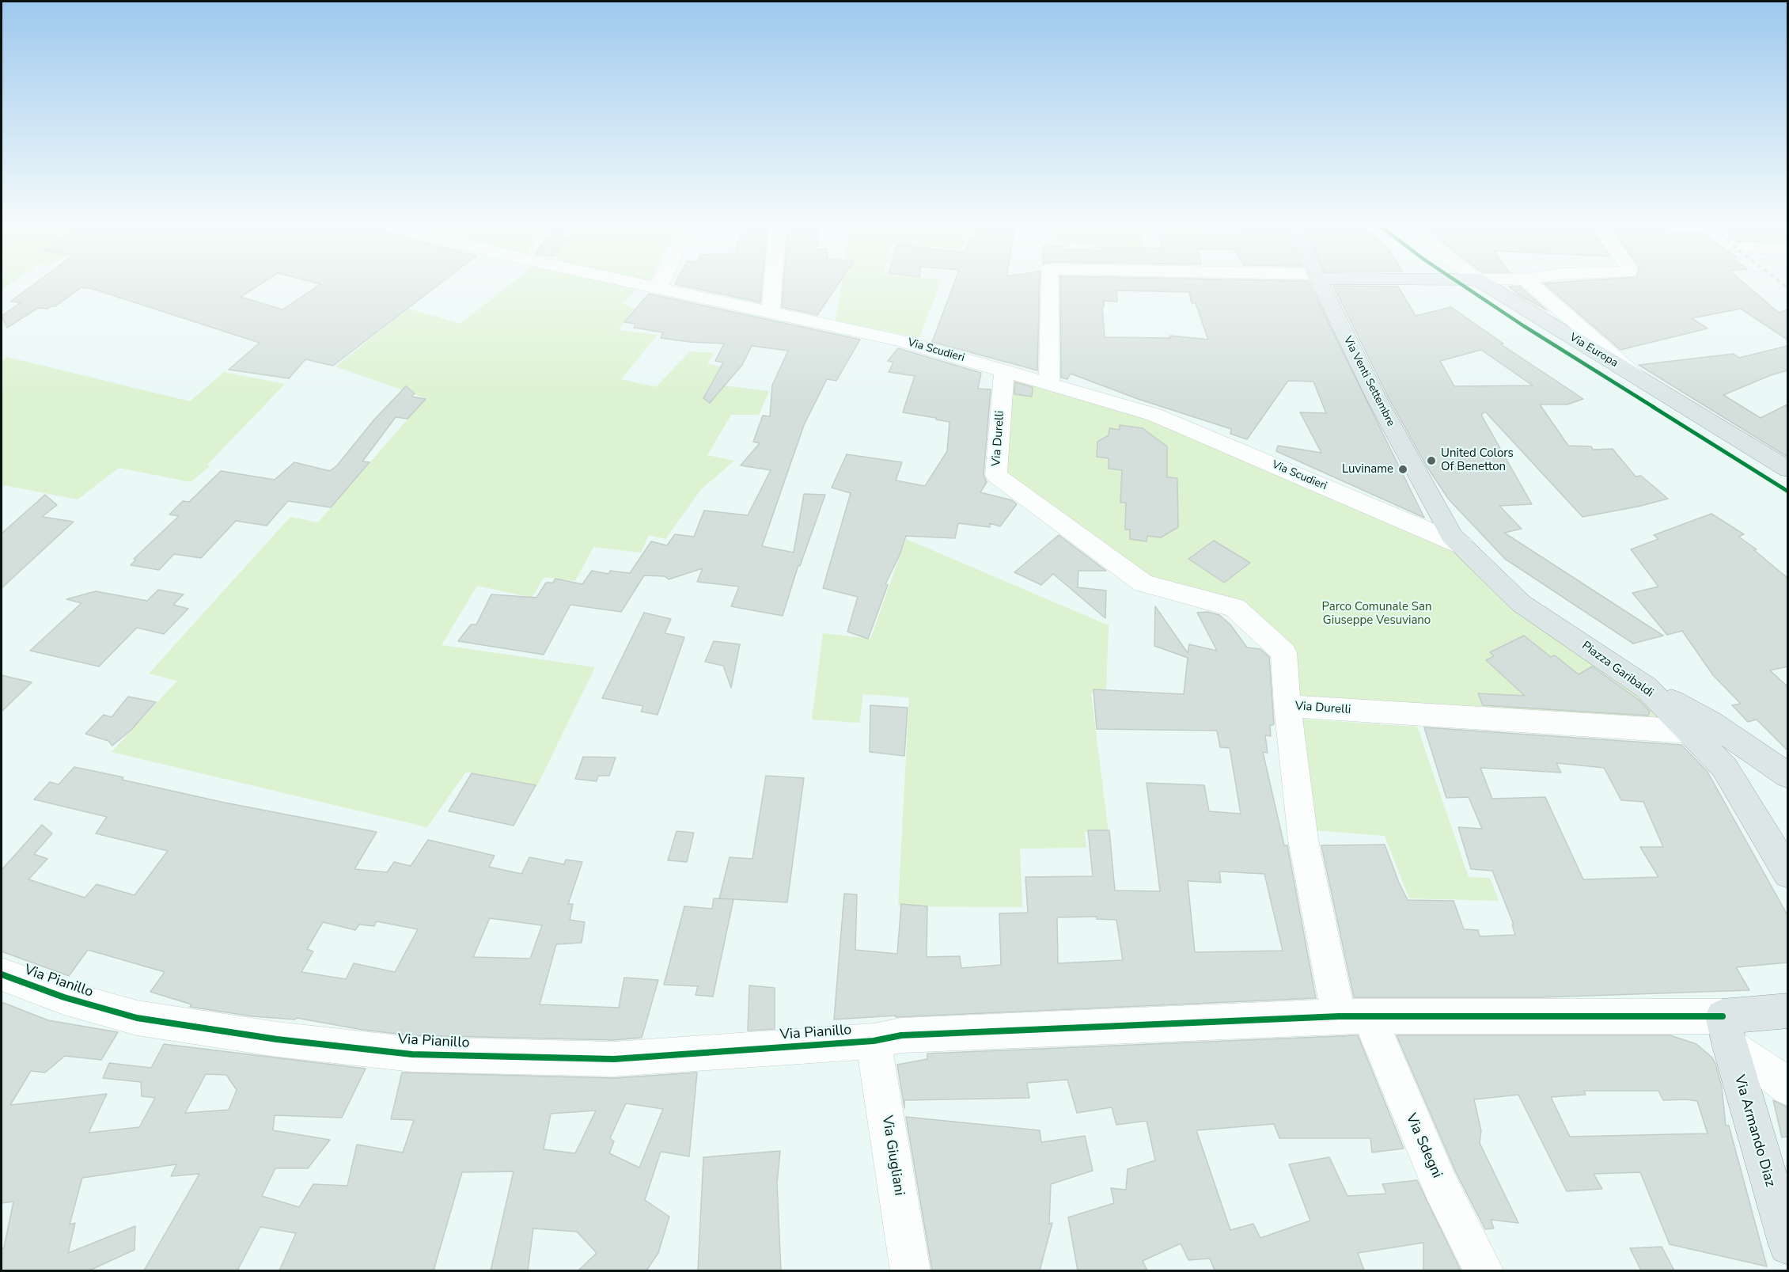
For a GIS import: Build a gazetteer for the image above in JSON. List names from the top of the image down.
{
  "streets": {
    "main road": [
      "Via Europa",
      "Via Venti Settembre",
      "Piazza Garibaldi",
      "Via Armando Diaz"
    ],
    "street": [
      "Via Scudieri",
      "Via Durelli",
      "Via Pianillo",
      "Via Sdegni",
      "Via Giugliani"
    ]
  },
  "crossings": [
    ["Via Scudieri", "Via Venti Settembre"],
    ["Via Scudieri", "Via Durelli"],
    ["Via Scudieri", "Piazza Garibaldi"],
    ["Via Venti Settembre", "Piazza Garibaldi"],
    ["Via Durelli", "Piazza Garibaldi"],
    ["Via Durelli", "Via Sdegni"],
    ["Via Pianillo", "Via Armando Diaz"],
    ["Via Pianillo", "Via Sdegni"],
    ["Via Pianillo", "Via Giugliani"]
  ],
  "parks": ["Parco Comunale San Giuseppe Vesuviano"],
  "places": ["United Colors Of Benetton", "Luviname"]
}
